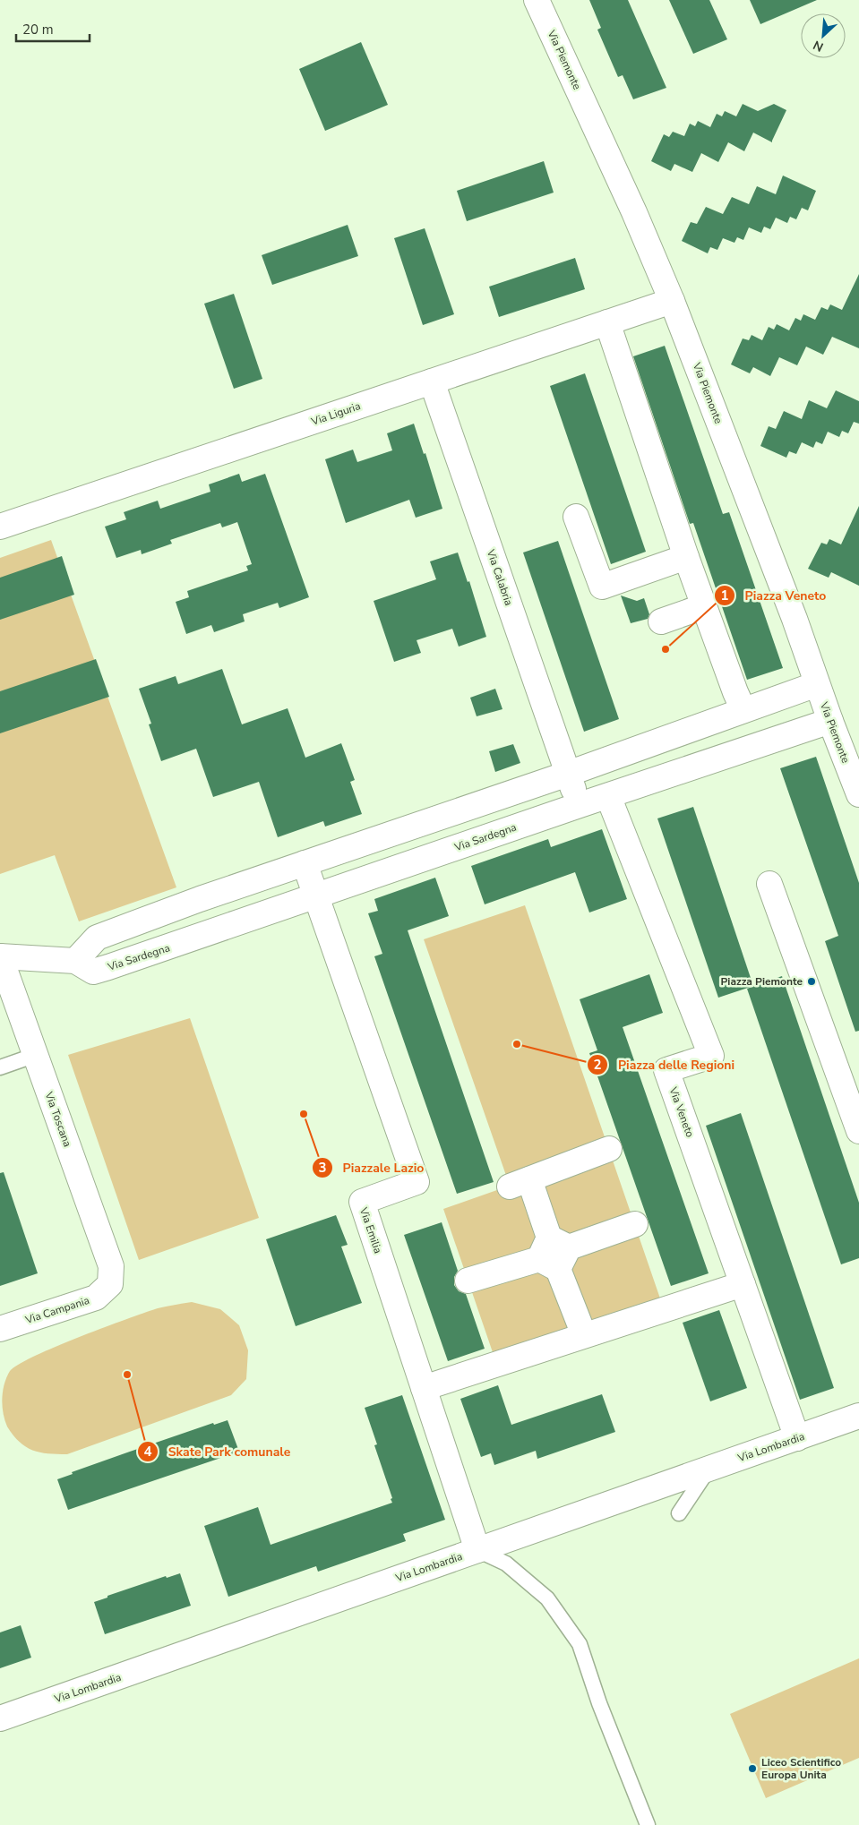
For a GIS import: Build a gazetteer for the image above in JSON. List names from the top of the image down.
{
  "streets": {
    "street": [
      "Via Piemonte",
      "Via Liguria",
      "Via Calabria",
      "Via Sardegna",
      "Via Veneto",
      "Via Toscana",
      "Via Emilia",
      "Via Campania",
      "Via Lombardia"
    ]
  },
  "crossings": [
    ["Via Piemonte", "Via Liguria"],
    ["Via Piemonte", "Via Sardegna"],
    ["Via Liguria", "Via Calabria"],
    ["Via Sardegna", "Via Veneto"],
    ["Via Sardegna", "Via Emilia"],
    ["Via Veneto", "Via Lombardia"],
    ["Via Toscana", "Via Campania"],
    ["Via Emilia", "Via Lombardia"]
  ],
  "places": [
    "Piazza Veneto",
    "Piazza Piemonte",
    "Piazza delle Regioni",
    "Piazzale Lazio",
    "Skate Park comunale",
    "Liceo Scientifico Europa Unita"
  ],
  "scale_bar": "20 m",
  "north": "bottom left"
}
